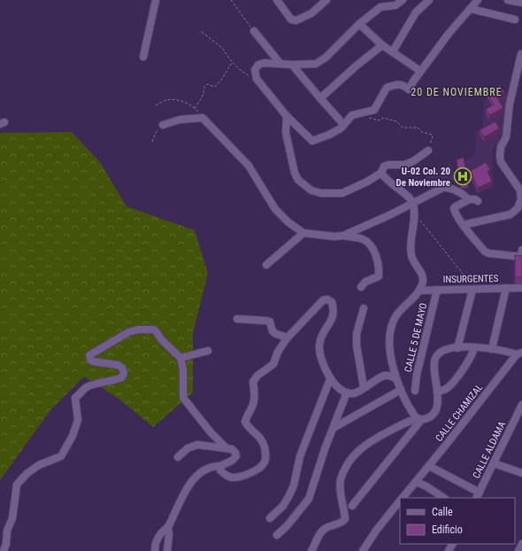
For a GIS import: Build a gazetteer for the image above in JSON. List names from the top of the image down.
{
  "streets": {
    "street": [
      "INSURGENTES",
      "CALLE 5 DE MAYO",
      "CALLE CHAMIZAL",
      "CALLE ALDAMA"
    ]
  },
  "crossings": [
    ["INSURGENTES", "CALLE 5 DE MAYO"]
  ],
  "districts": ["20 DE NOVIEMBRE"],
  "places": {
    "hospital": ["U-02 Col. 20 De Noviembre"]
  },
  "legend": ["Calle", "Edificio"]
}
